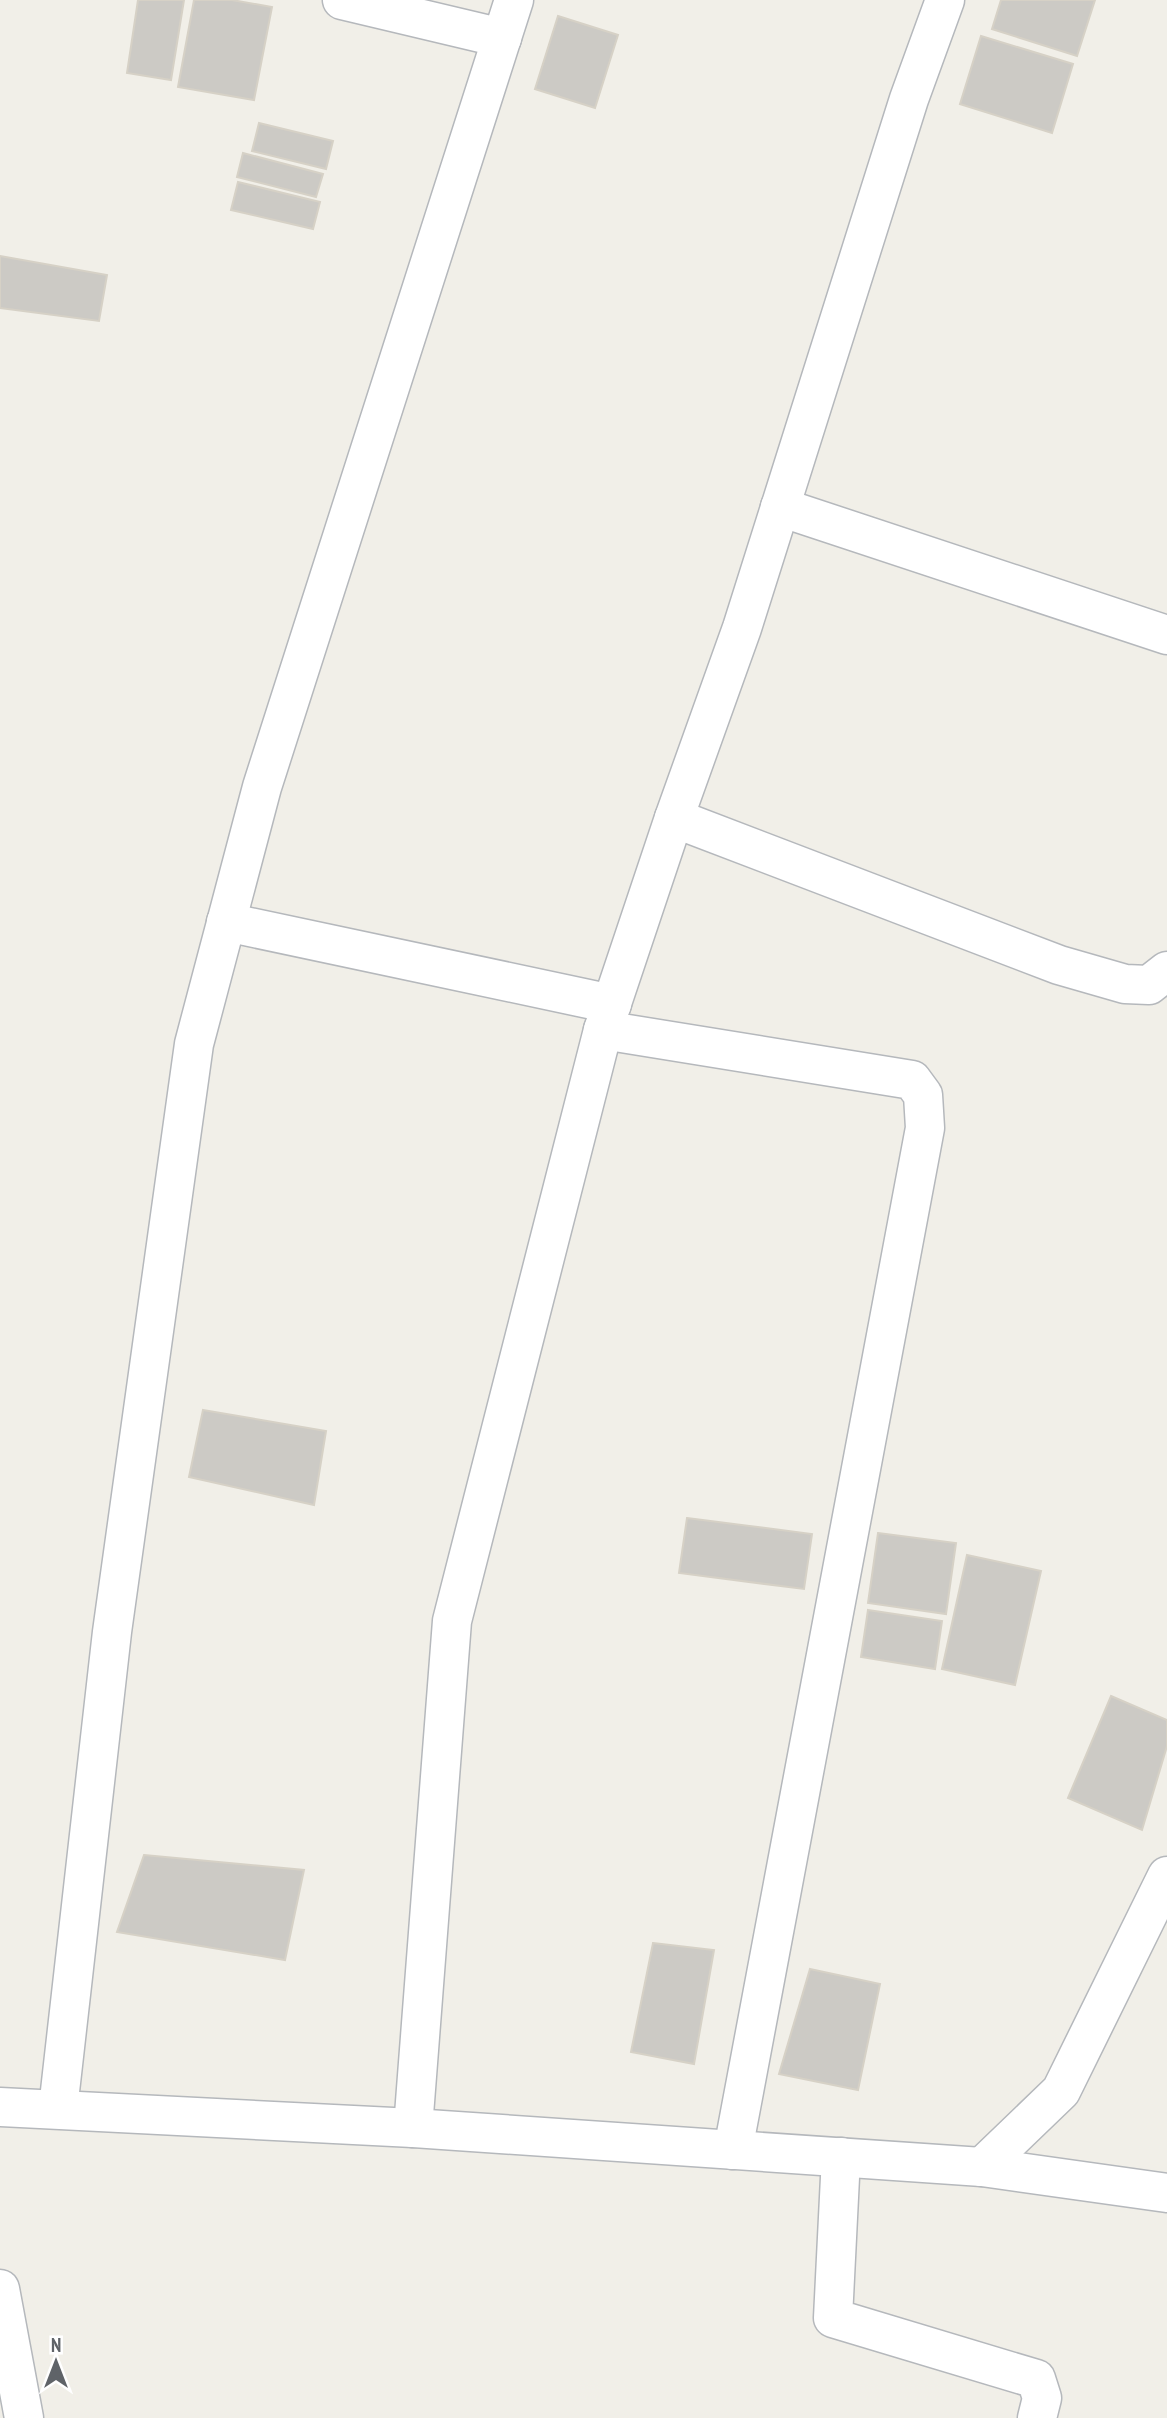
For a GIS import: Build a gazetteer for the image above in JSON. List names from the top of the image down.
{
  "north": "top"
}
